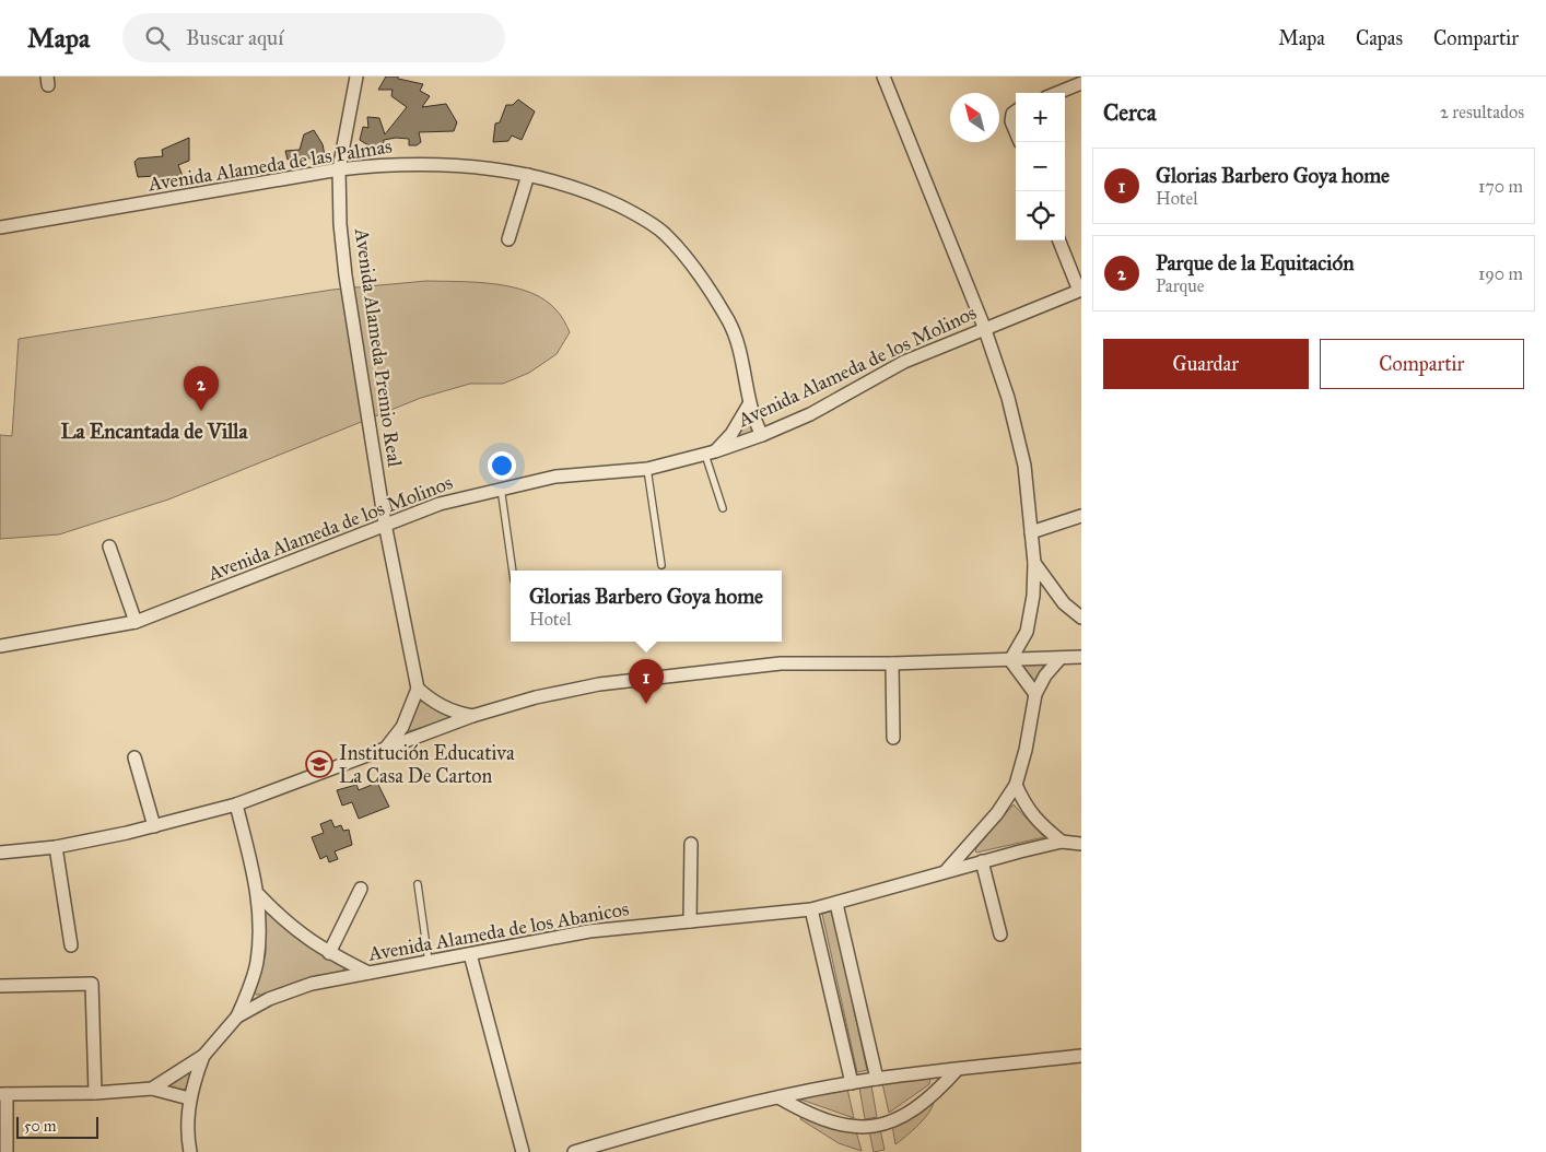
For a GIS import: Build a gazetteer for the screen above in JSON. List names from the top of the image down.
{
  "streets": {
    "street": [
      "Avenida Alameda de las Palmas",
      "Avenida Alameda Premio Real",
      "Avenida Alameda de los Molinos",
      "Avenida Alameda de los Abanicos"
    ]
  },
  "crossings": [
    ["Avenida Alameda de las Palmas", "Avenida Alameda Premio Real"],
    ["Avenida Alameda de las Palmas", "Avenida Alameda de los Molinos"],
    ["Avenida Alameda Premio Real", "Avenida Alameda de los Molinos"]
  ],
  "districts": ["La Encantada de Villa"],
  "places": {
    "school or university": ["Institución Educativa La Casa De Carton"]
  },
  "scale_bar": "50 m",
  "north": "top left",
  "page": {
    "header": "Mapa",
    "search": "Buscar aquí",
    "nav": ["Mapa", "Capas", "Compartir"],
    "heading": ["Cerca", "2 resultados"],
    "map_buttons": ["+", "−"],
    "list": [
      {
        "mark": "1",
        "name": "Glorias Barbero Goya home",
        "note": "Hotel",
        "value": "170 m"
      },
      {
        "mark": "2",
        "name": "Parque de la Equitación",
        "note": "Parque",
        "value": "190 m"
      }
    ],
    "buttons": ["Guardar", "Compartir"],
    "pins": ["2", "1"],
    "popup": ["Glorias Barbero Goya home", "Hotel"],
    "scale": "50 m"
  }
}
